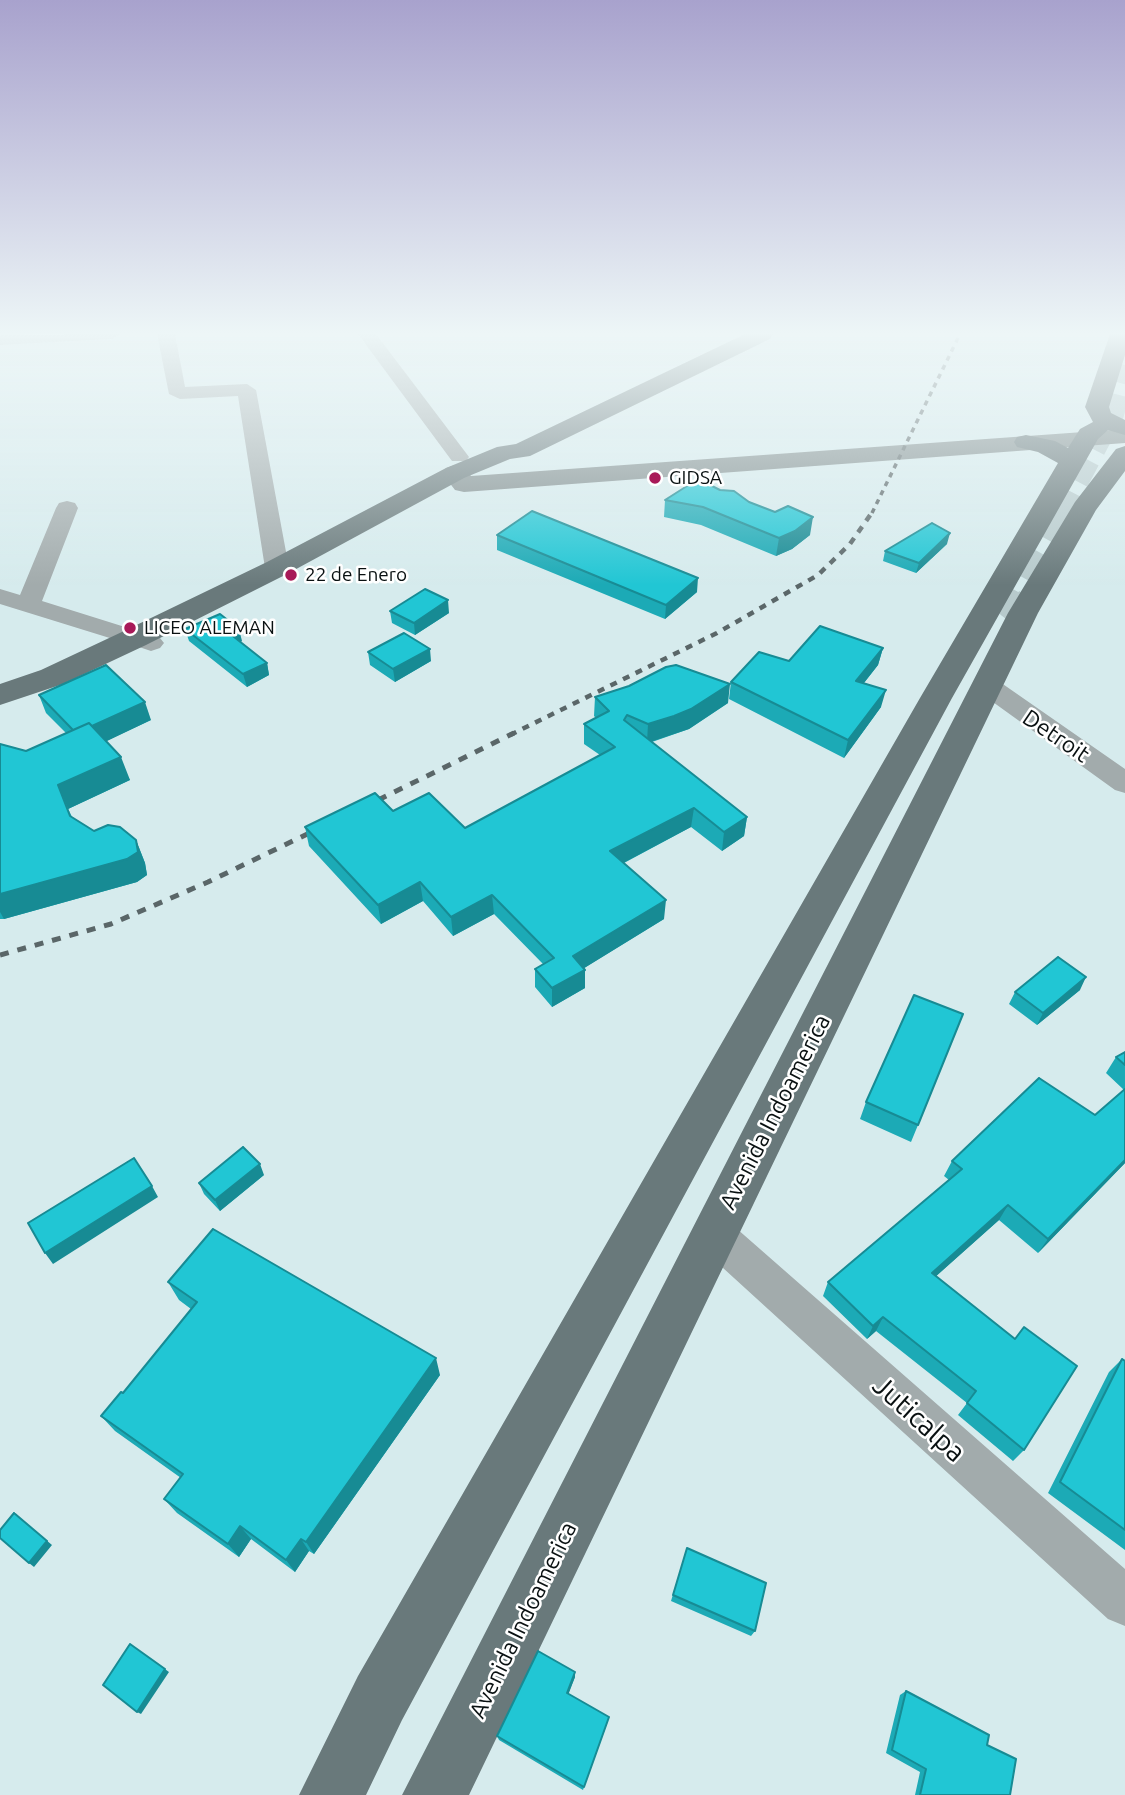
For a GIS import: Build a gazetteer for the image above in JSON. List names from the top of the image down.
{
  "streets": {
    "main road": ["Avenida Indoamerica"],
    "street": ["Detroit", "Juticalpa"]
  },
  "crossings": [
    ["Detroit", "Avenida Indoamerica"],
    ["Avenida Indoamerica", "Juticalpa"]
  ],
  "places": ["GIDSA", "22 de Enero", "LICEO ALEMAN"]
}
